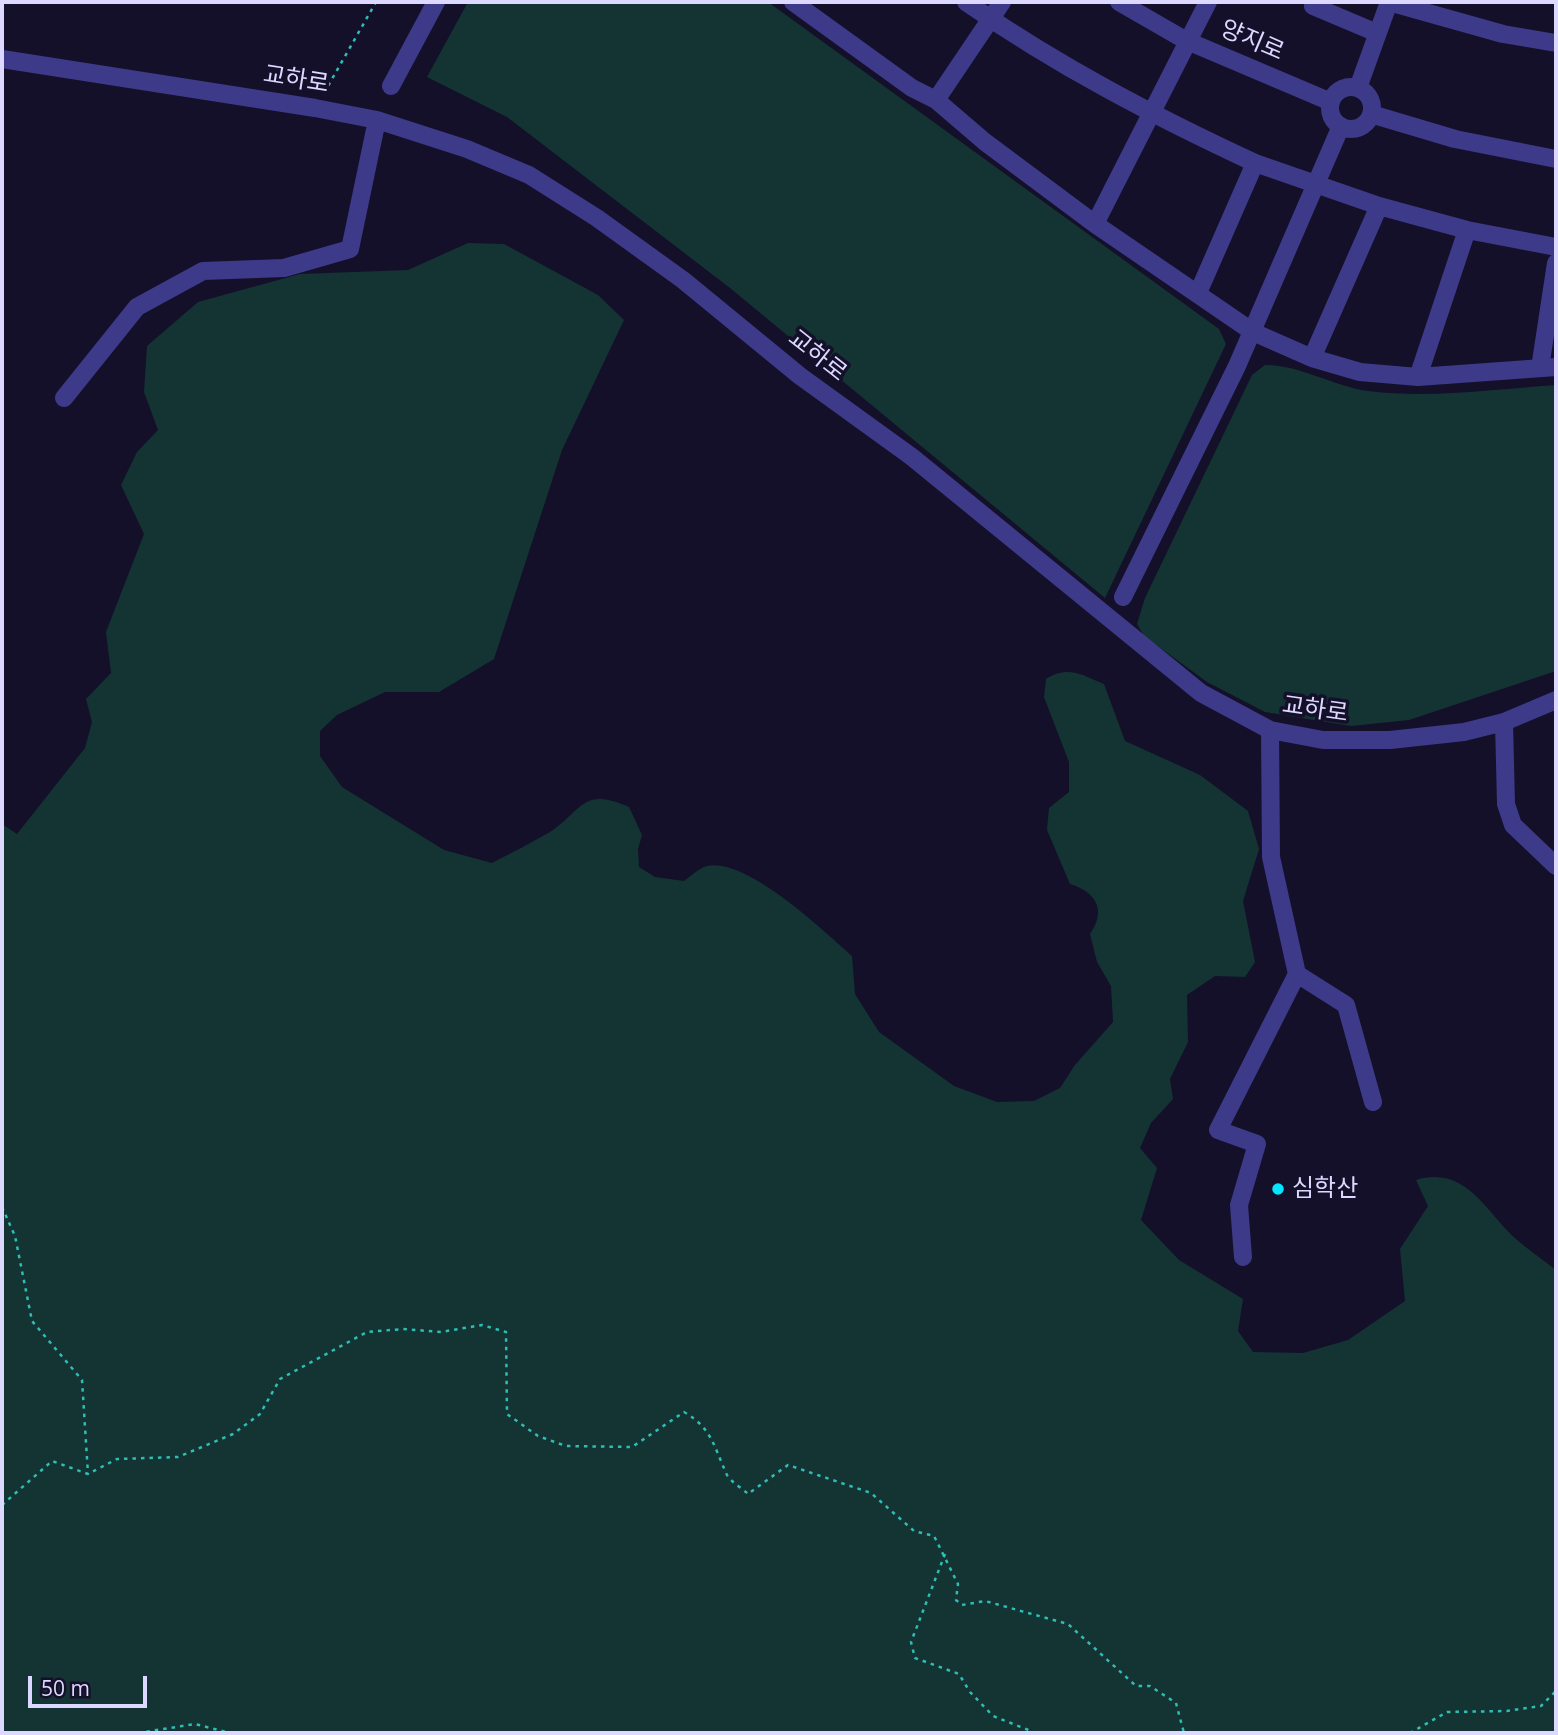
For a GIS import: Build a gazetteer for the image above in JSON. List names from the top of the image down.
{
  "streets": {
    "street": ["양지로", "교하로"]
  },
  "places": ["심학산"],
  "scale_bar": "50 m"
}
